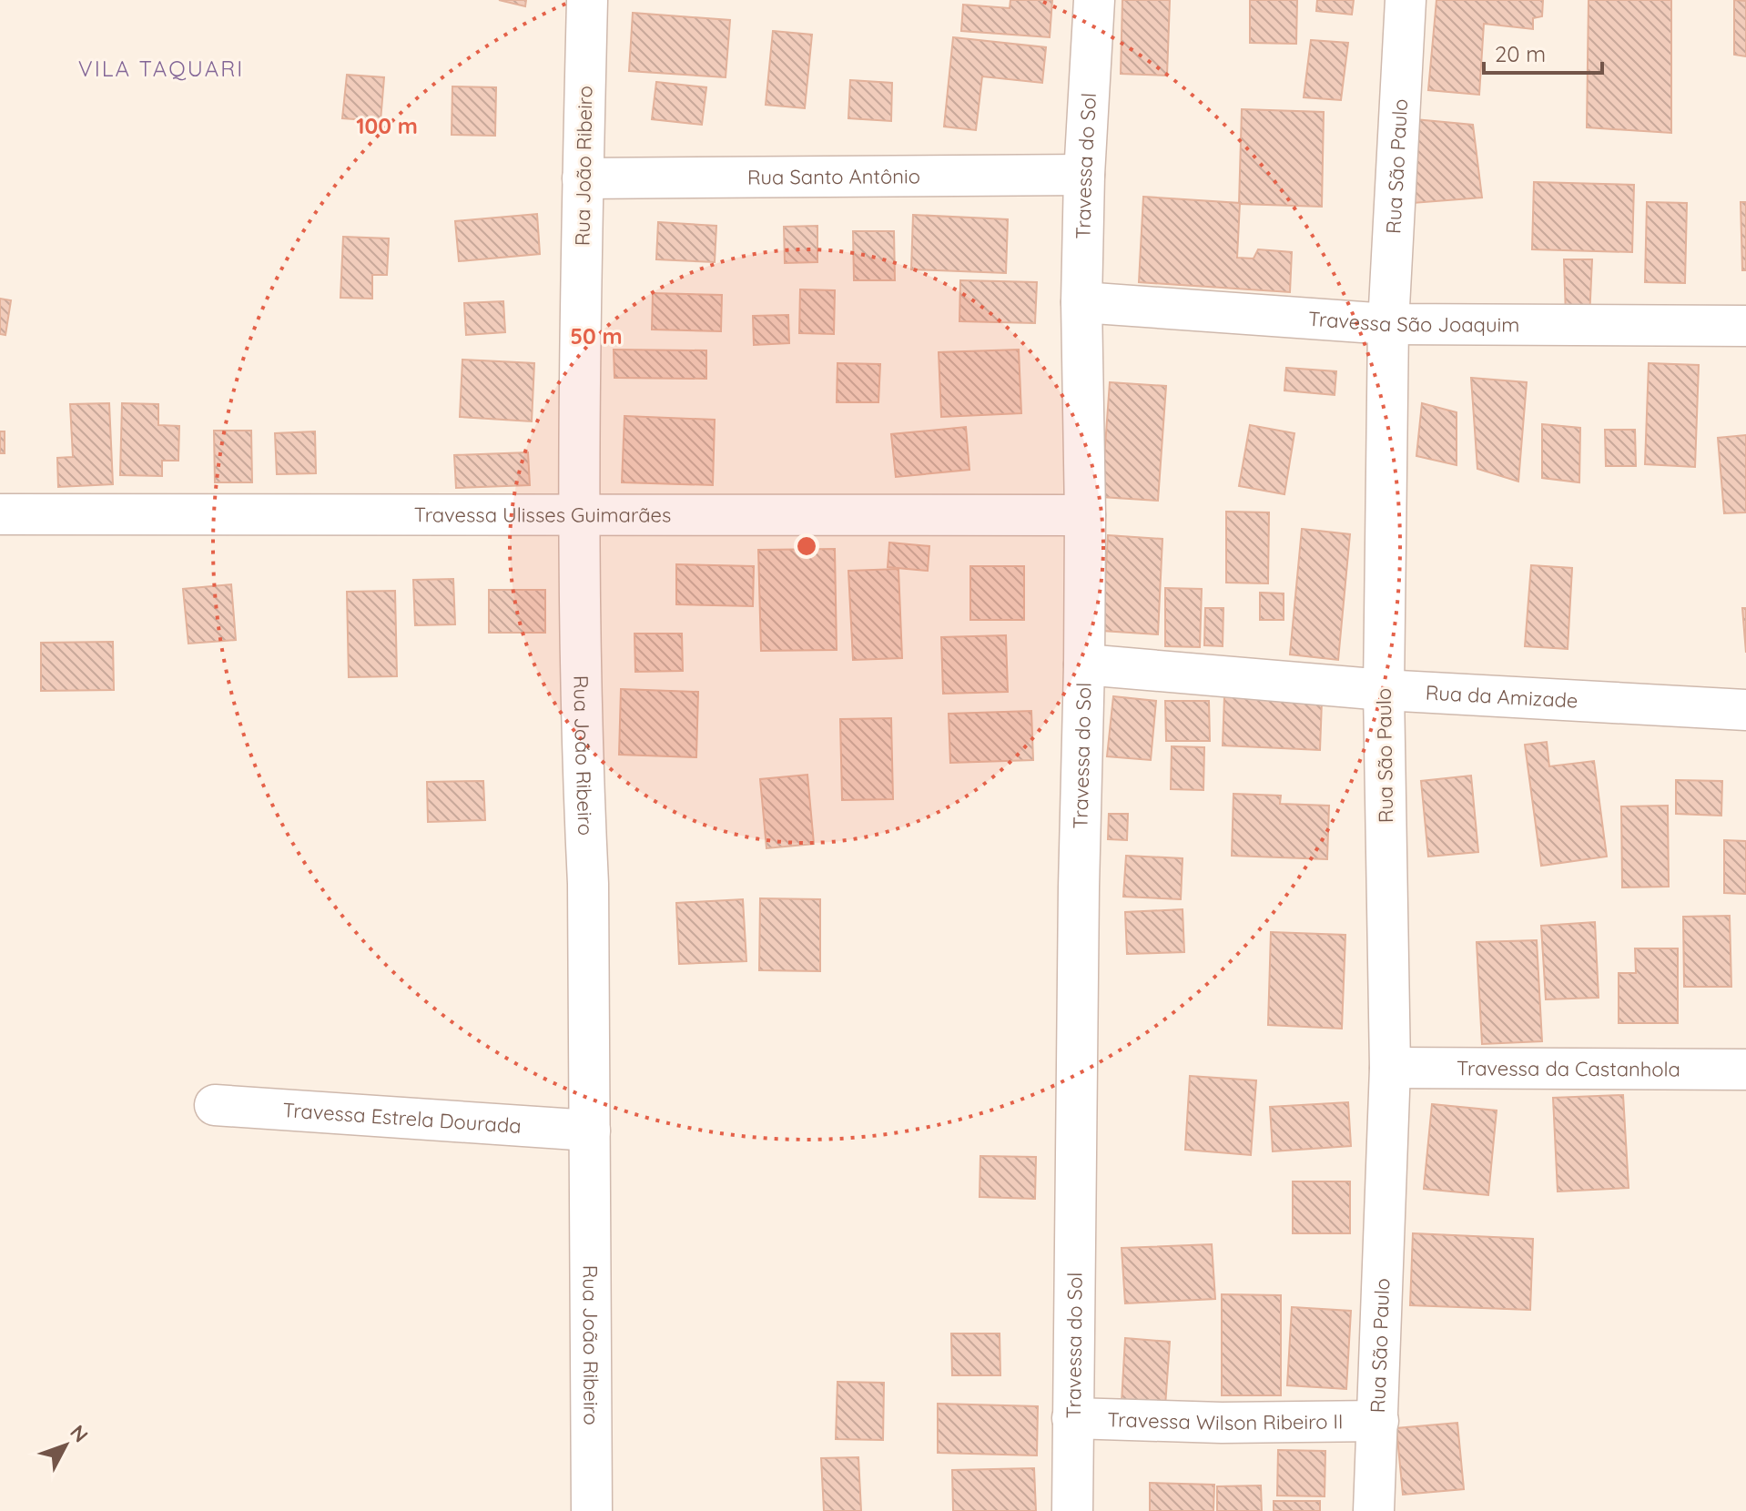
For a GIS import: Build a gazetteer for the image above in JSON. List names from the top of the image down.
{
  "streets": {
    "street": [
      "Rua João Ribeiro",
      "Travessa do Sol",
      "Rua São Paulo",
      "Rua Santo Antônio",
      "Travessa São Joaquim",
      "Travessa Ulisses Guimarães",
      "Rua da Amizade",
      "Travessa da Castanhola",
      "Travessa Estrela Dourada",
      "Travessa Wilson Ribeiro II"
    ]
  },
  "crossings": [
    ["Rua João Ribeiro", "Rua Santo Antônio"],
    ["Rua João Ribeiro", "Travessa Ulisses Guimarães"],
    ["Rua João Ribeiro", "Travessa Estrela Dourada"],
    ["Travessa do Sol", "Rua Santo Antônio"],
    ["Travessa do Sol", "Travessa São Joaquim"],
    ["Travessa do Sol", "Travessa Ulisses Guimarães"],
    ["Travessa do Sol", "Rua da Amizade"],
    ["Travessa do Sol", "Travessa Wilson Ribeiro II"],
    ["Rua São Paulo", "Travessa São Joaquim"],
    ["Rua São Paulo", "Rua da Amizade"],
    ["Rua São Paulo", "Travessa da Castanhola"],
    ["Rua São Paulo", "Travessa Wilson Ribeiro II"]
  ],
  "districts": ["VILA TAQUARI"],
  "scale_bar": "20 m",
  "north": "top right",
  "rings": ["100 m", "50 m"]
}
